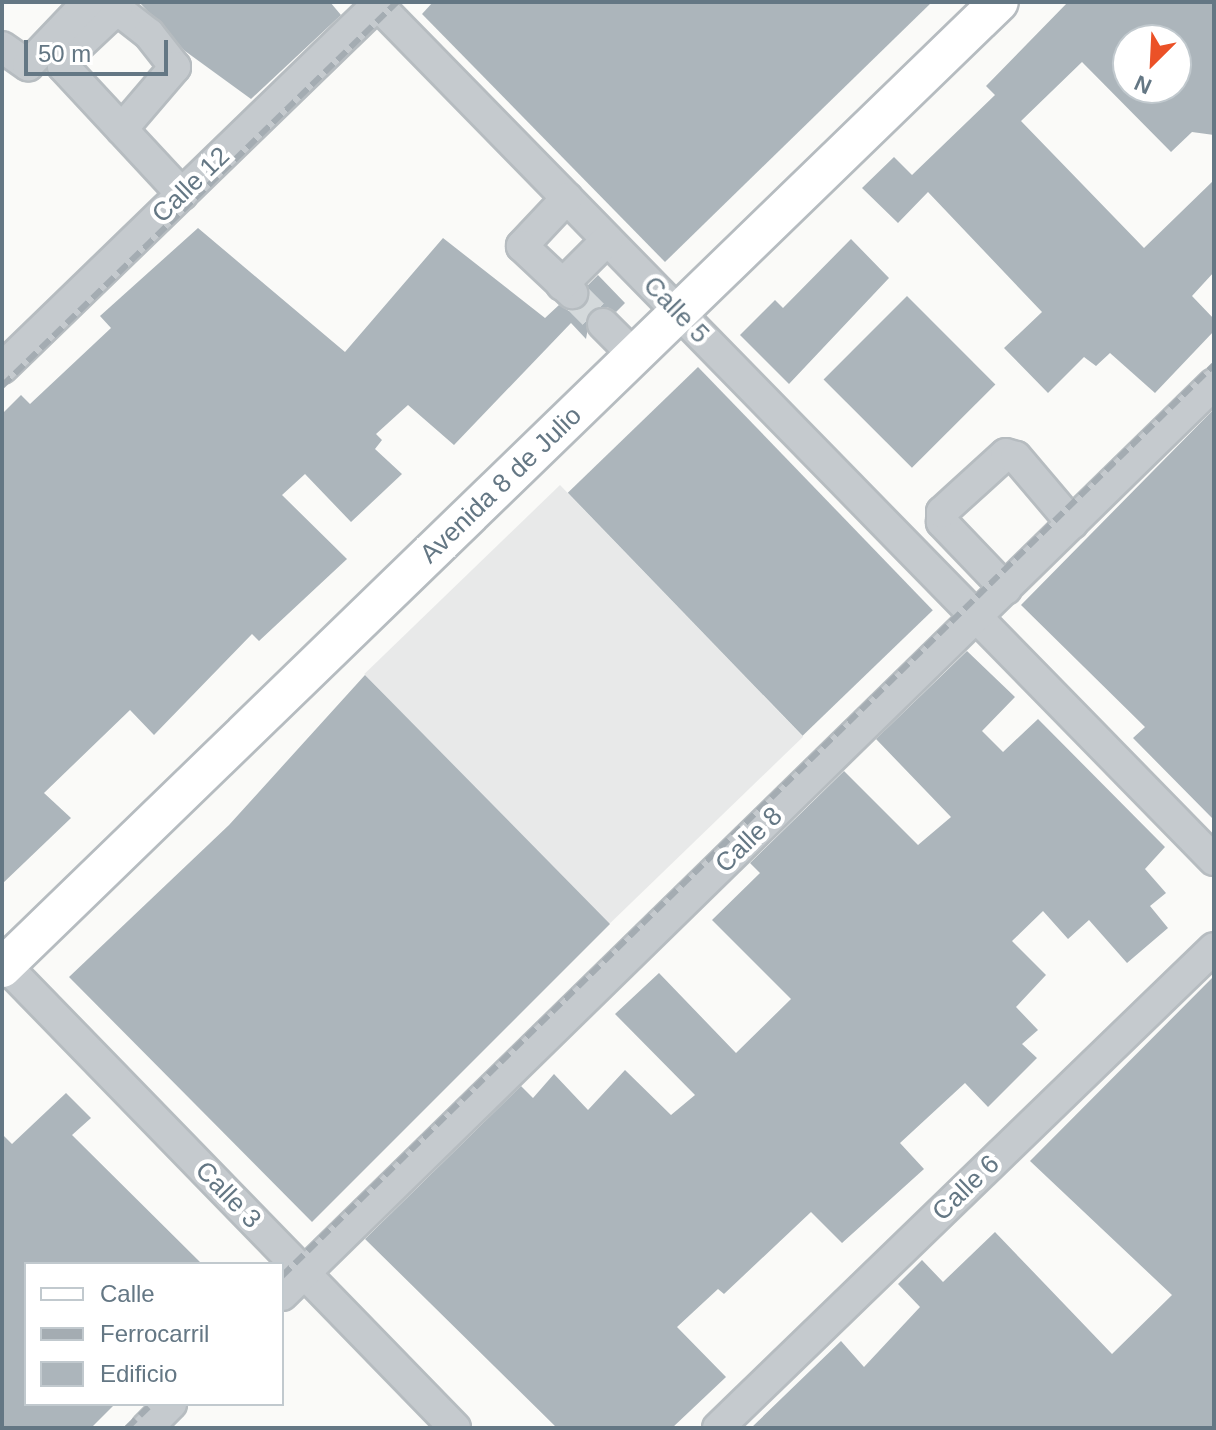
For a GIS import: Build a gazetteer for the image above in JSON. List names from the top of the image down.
{
  "streets": {
    "main road": ["Avenida 8 de Julio"],
    "street": [
      "Calle 12",
      "Calle 5",
      "Calle 8",
      "Calle 6",
      "Calle 3"
    ]
  },
  "crossings": [
    ["Calle 12", "Calle 5"],
    ["Calle 5", "Avenida 8 de Julio"],
    ["Calle 5", "Calle 8"],
    ["Avenida 8 de Julio", "Calle 3"],
    ["Calle 8", "Calle 3"]
  ],
  "legend": ["Calle", "Ferrocarril", "Edificio"],
  "scale_bar": "50 m",
  "north": "bottom left"
}
